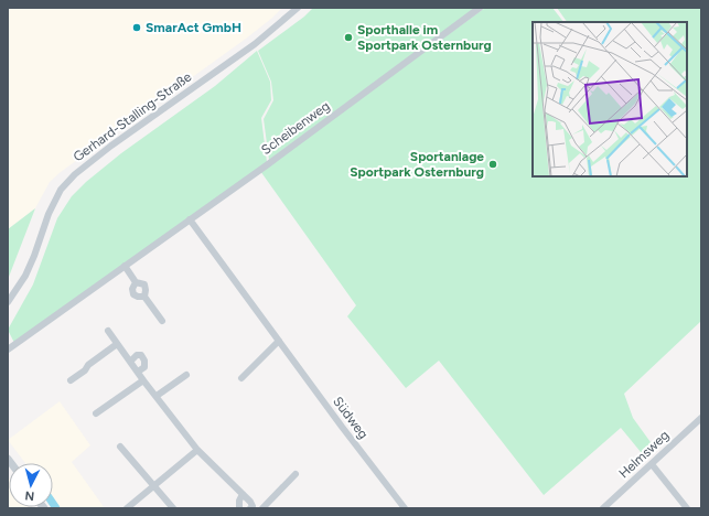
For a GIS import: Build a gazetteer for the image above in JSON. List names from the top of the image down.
{
  "streets": {
    "street": [
      "Gerhard-Stalling-Straße",
      "Scheibenweg",
      "Südweg",
      "Helmsweg"
    ]
  },
  "crossings": [
    ["Scheibenweg", "Südweg"]
  ],
  "places": ["SmarAct GmbH", "Sporthalle im Sportpark Osternburg", "Sportanlage Sportpark Osternburg"],
  "north": "bottom"
}
